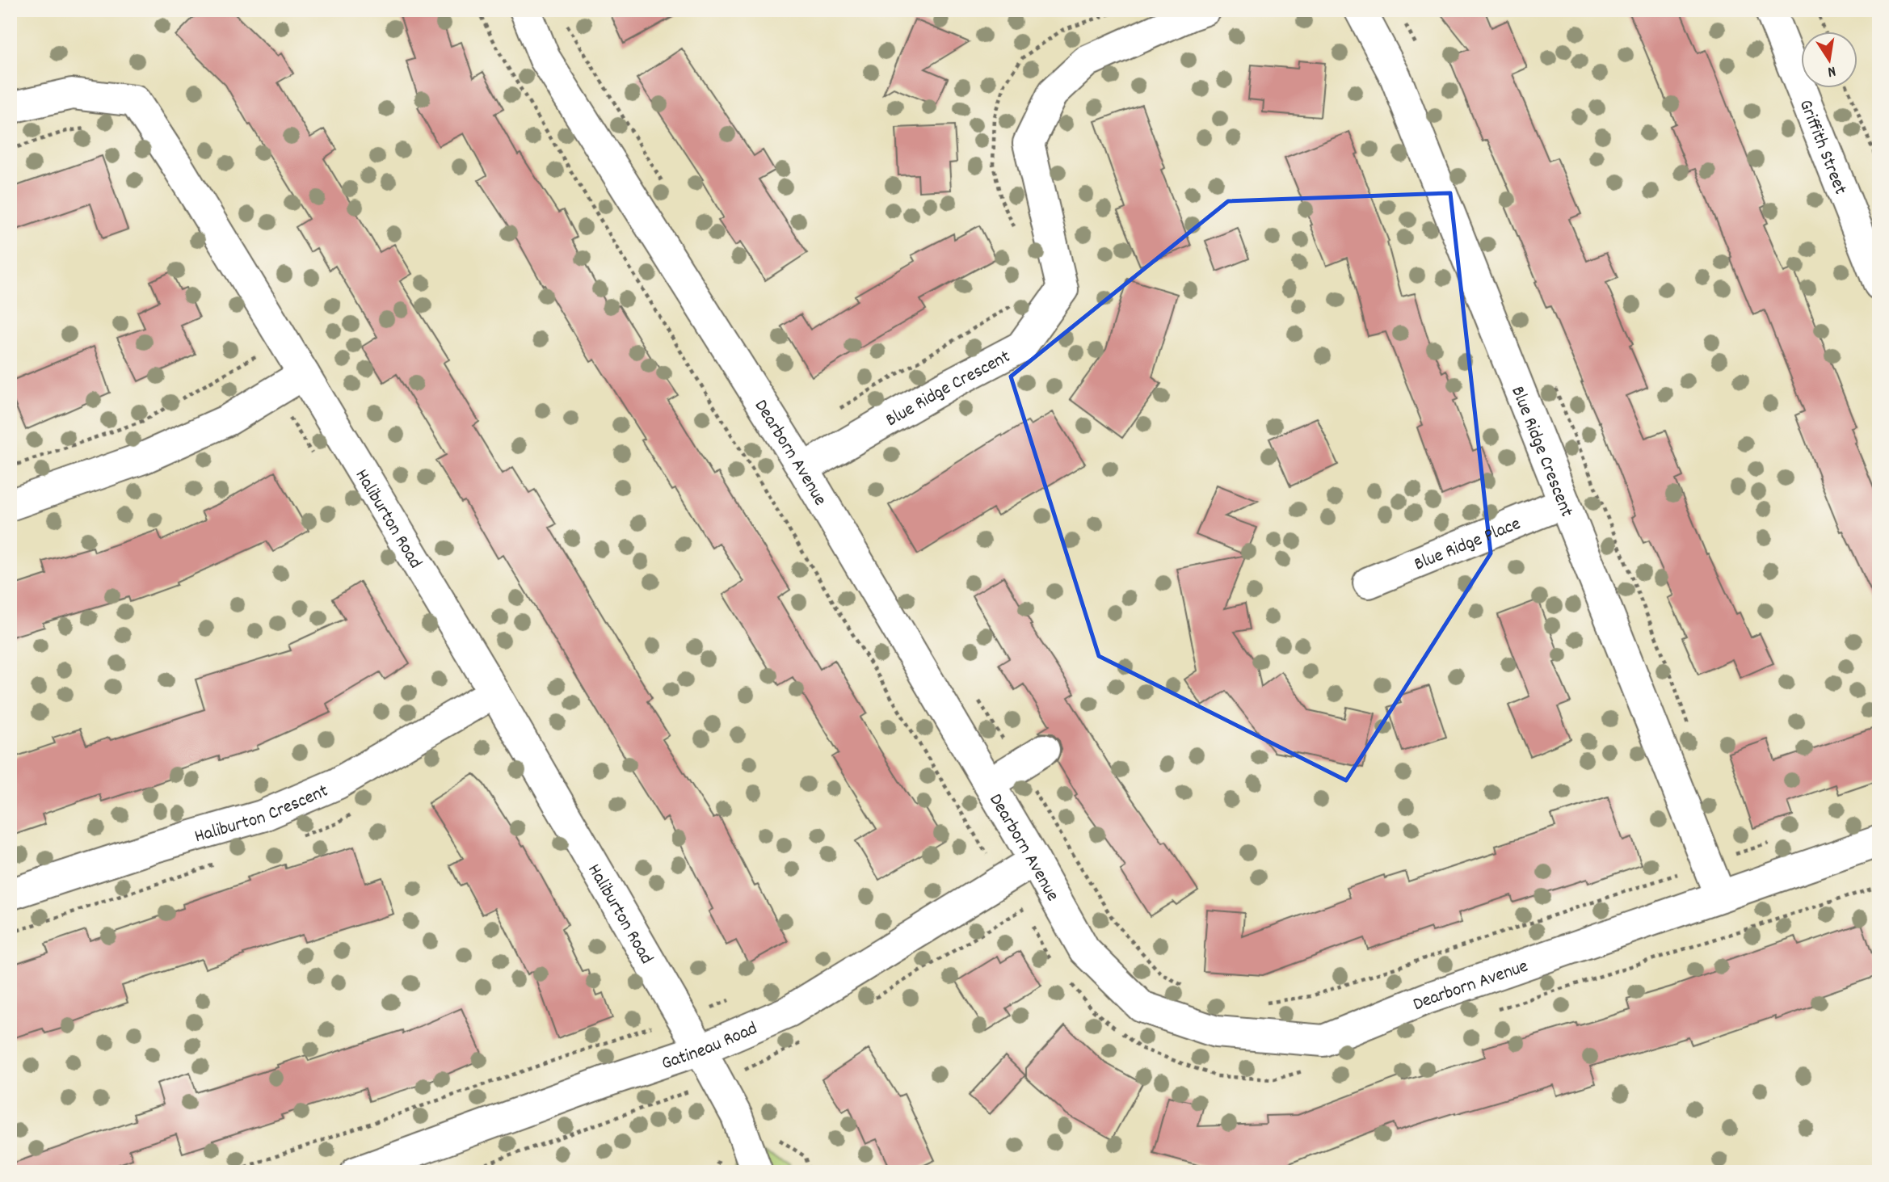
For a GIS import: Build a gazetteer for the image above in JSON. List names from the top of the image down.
{
  "streets": {
    "street": [
      "Griffith Street",
      "Blue Ridge Crescent",
      "Dearborn Avenue",
      "Haliburton Road",
      "Blue Ridge Place",
      "Haliburton Crescent",
      "Gatineau Road"
    ]
  },
  "crossings": [
    ["Blue Ridge Crescent", "Dearborn Avenue"],
    ["Blue Ridge Crescent", "Blue Ridge Place"],
    ["Dearborn Avenue", "Gatineau Road"],
    ["Haliburton Road", "Haliburton Crescent"],
    ["Haliburton Road", "Gatineau Road"]
  ],
  "north": "bottom"
}
